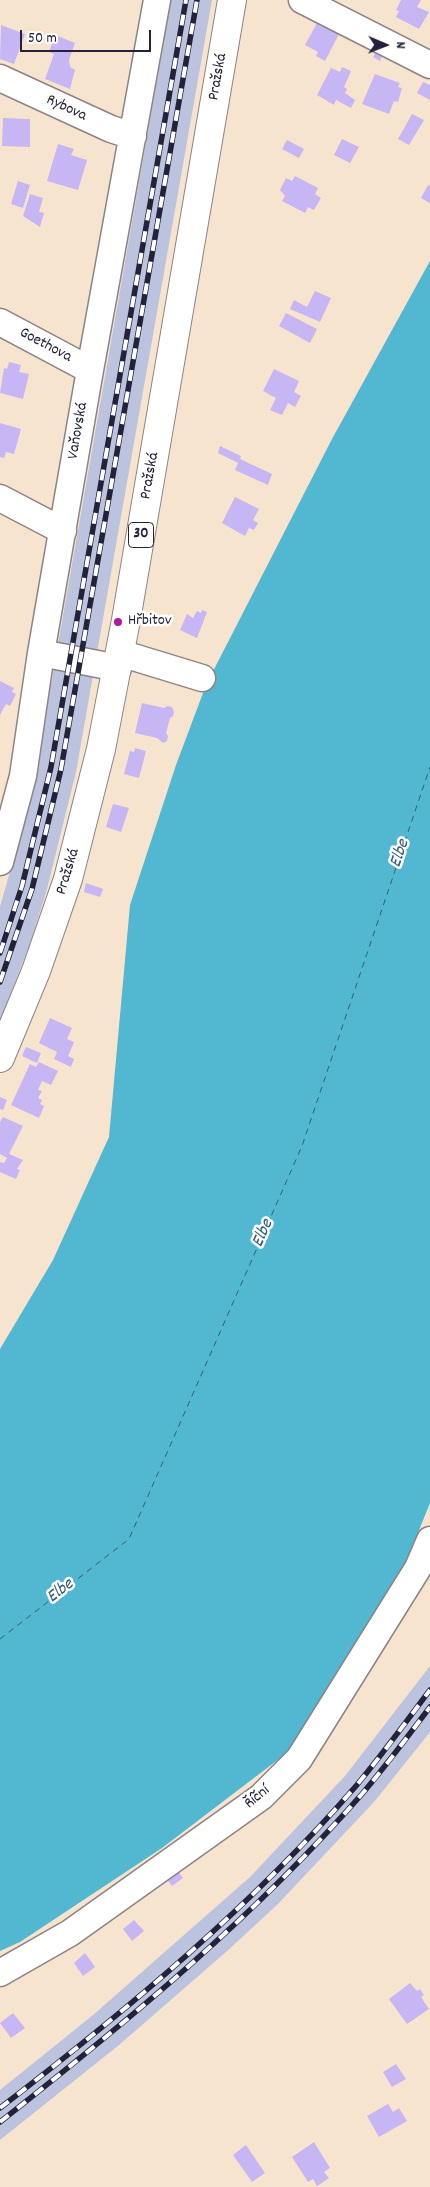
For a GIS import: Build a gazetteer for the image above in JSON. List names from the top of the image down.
{
  "streets": {
    "main road": ["Pražská", "30"],
    "street": [
      "Rybova",
      "Goethova",
      "Vaňovská",
      "Říční"
    ]
  },
  "crossings": [
    ["Rybova", "Vaňovská"],
    ["Goethova", "Vaňovská"]
  ],
  "water": ["Elbe"],
  "places": ["Hřbitov"],
  "scale_bar": "50 m",
  "north": "right"
}
